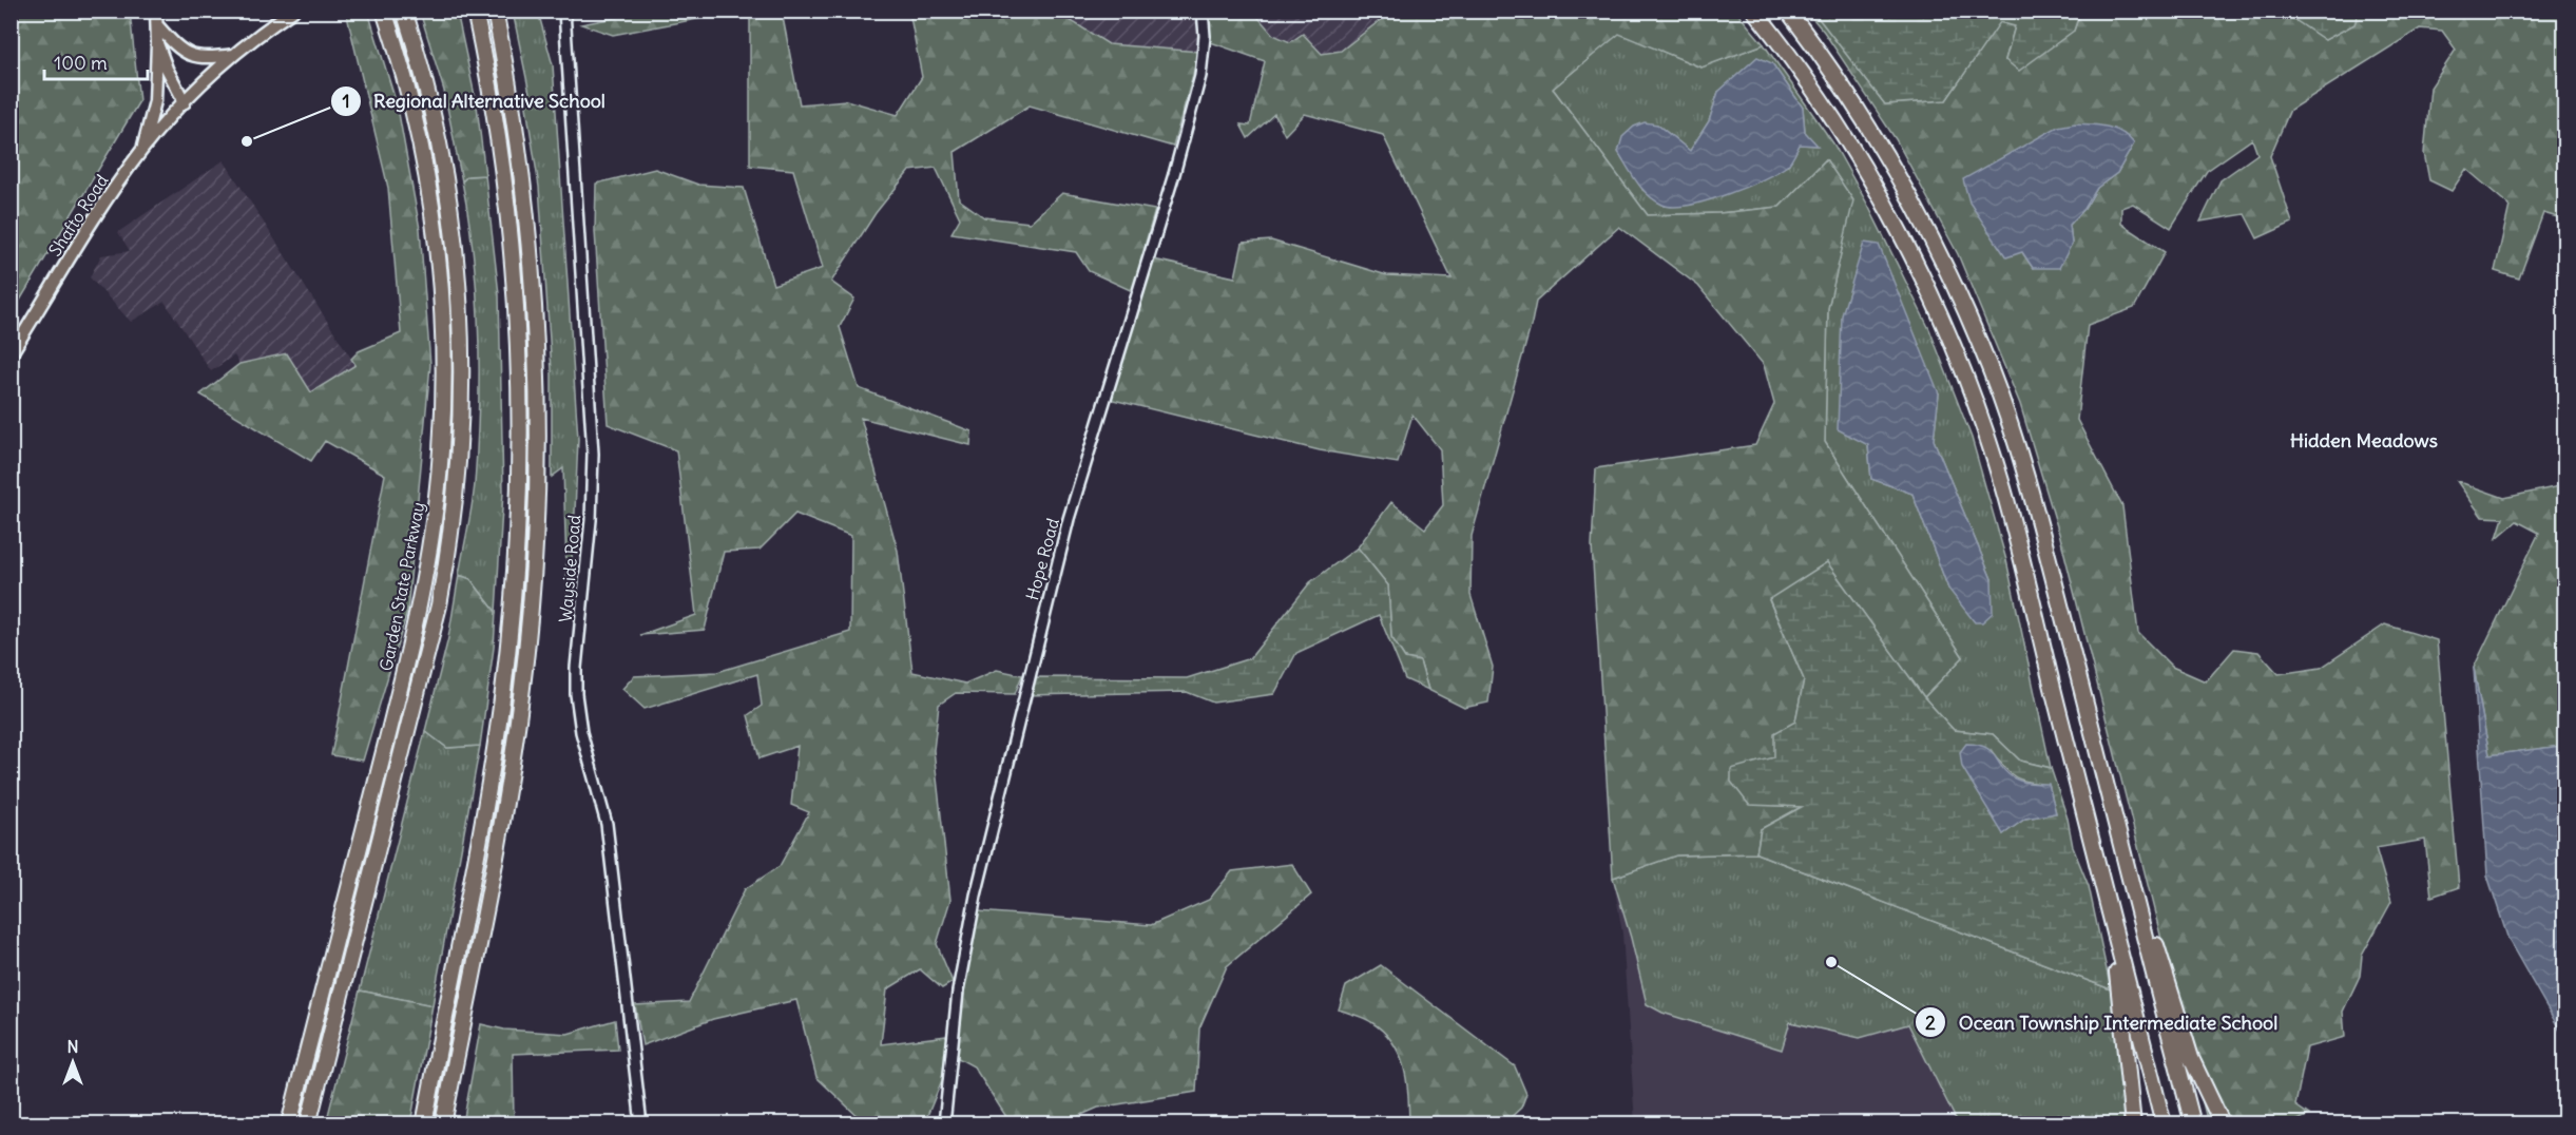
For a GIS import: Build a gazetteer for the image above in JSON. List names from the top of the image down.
{
  "streets": {
    "highway": ["Garden State Parkway"],
    "main road": ["Shafto Road"],
    "street": ["Hope Road", "Wayside Road"]
  },
  "districts": ["Hidden Meadows"],
  "places": ["Regional Alternative School", "Ocean Township Intermediate School"],
  "scale_bar": "100 m",
  "north": "top"
}
